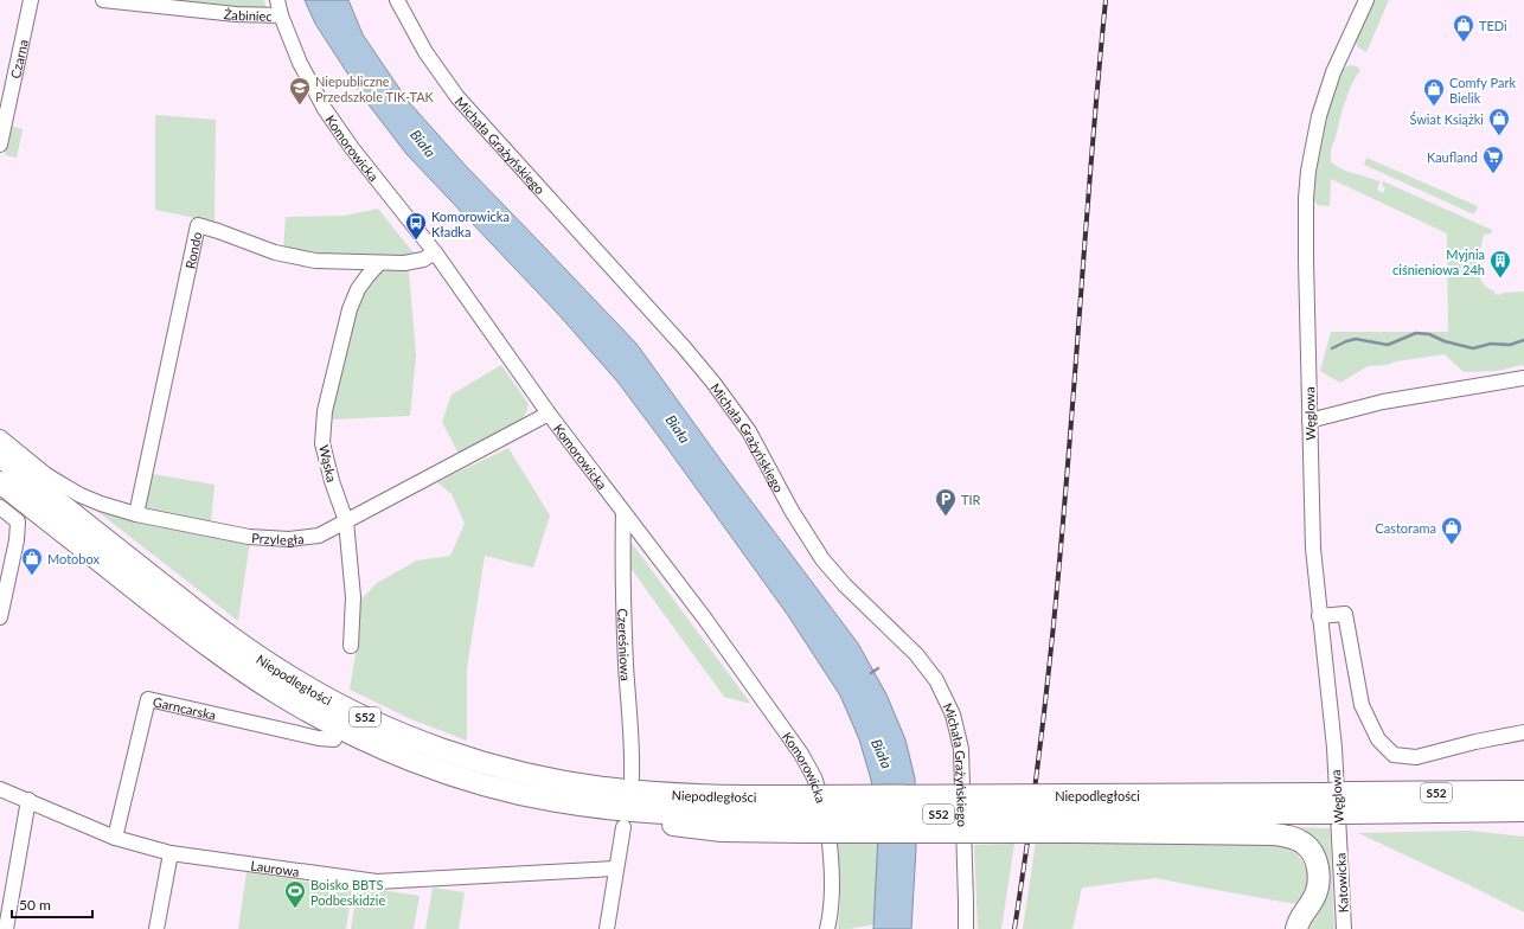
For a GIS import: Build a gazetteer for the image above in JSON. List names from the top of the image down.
{
  "streets": {
    "highway": ["Niepodległości", "S52"],
    "street": [
      "Żabiniec",
      "Czarna",
      "Michała Grażyńskiego",
      "Komorowicka",
      "Rondo",
      "Węglowa",
      "Wąska",
      "Przyległa",
      "Czereśniowa",
      "Garncarska",
      "Laurowa",
      "Katowicka"
    ]
  },
  "crossings": [
    ["Żabiniec", "Komorowicka"],
    ["Komorowicka", "Rondo"],
    ["Komorowicka", "Przyległa"],
    ["Komorowicka", "Czereśniowa"],
    ["Rondo", "Wąska"],
    ["Rondo", "Przyległa"],
    ["Węglowa", "Katowicka"],
    ["Wąska", "Przyległa"],
    ["Garncarska", "Laurowa"]
  ],
  "water": ["Biała"],
  "places": {
    "shop": [
      "TEDi",
      "Comfy Park Bielik",
      "Świat Książki",
      "Castorama",
      "Motobox"
    ],
    "school or university": ["Niepubliczne Przedszkole TIK-TAK"],
    "supermarket": ["Kaufland"],
    "bus stop": ["Komorowicka Kładka"],
    "building": ["Myjnia ciśnieniowa 24h"],
    "parking": ["TIR"],
    "sports": ["Boisko BBTS Podbeskidzie"]
  },
  "scale_bar": "50 m"
}
